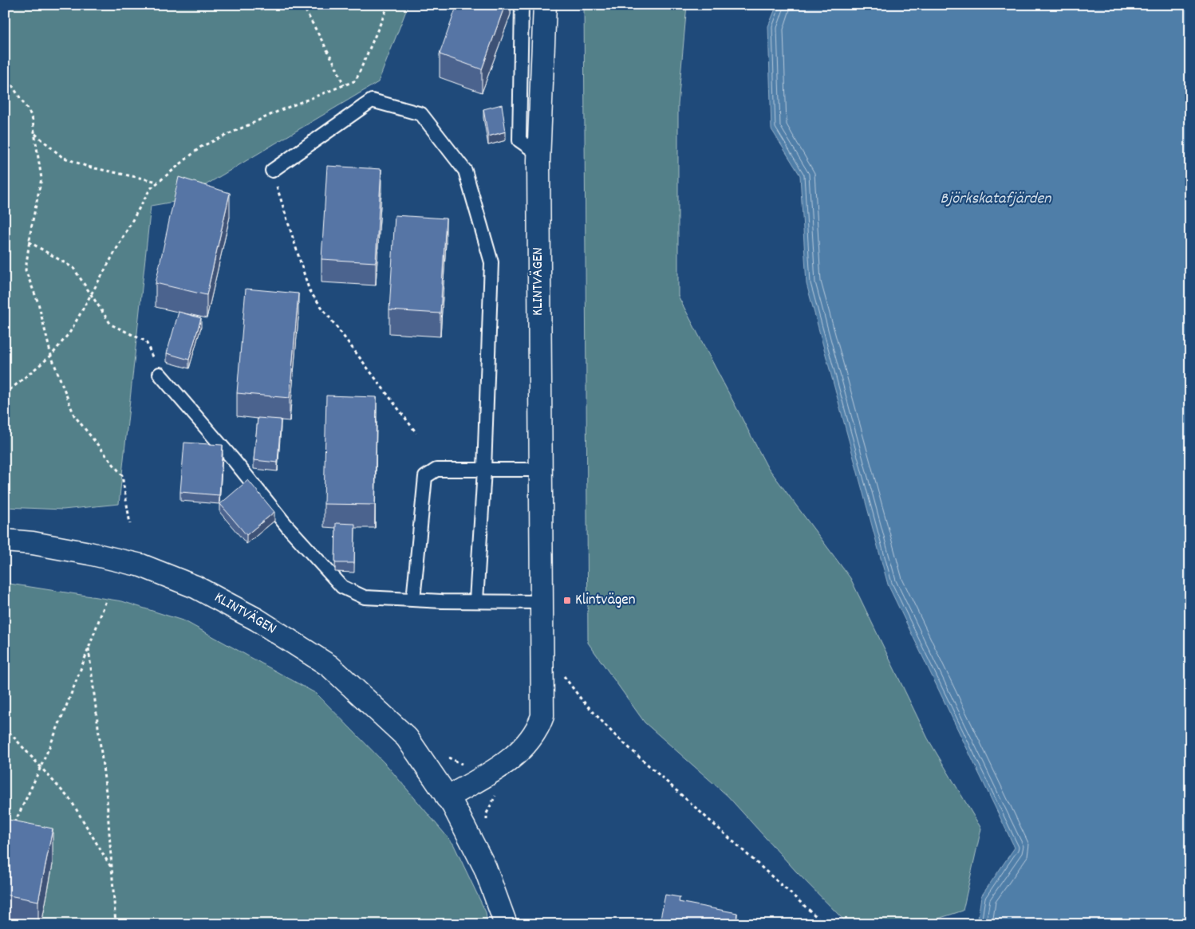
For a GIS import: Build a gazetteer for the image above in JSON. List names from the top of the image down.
{
  "streets": {
    "street": ["KLINTVÄGEN"]
  },
  "water": ["Björkskatafjärden"],
  "places": {
    "transit": ["Klintvägen"]
  }
}
